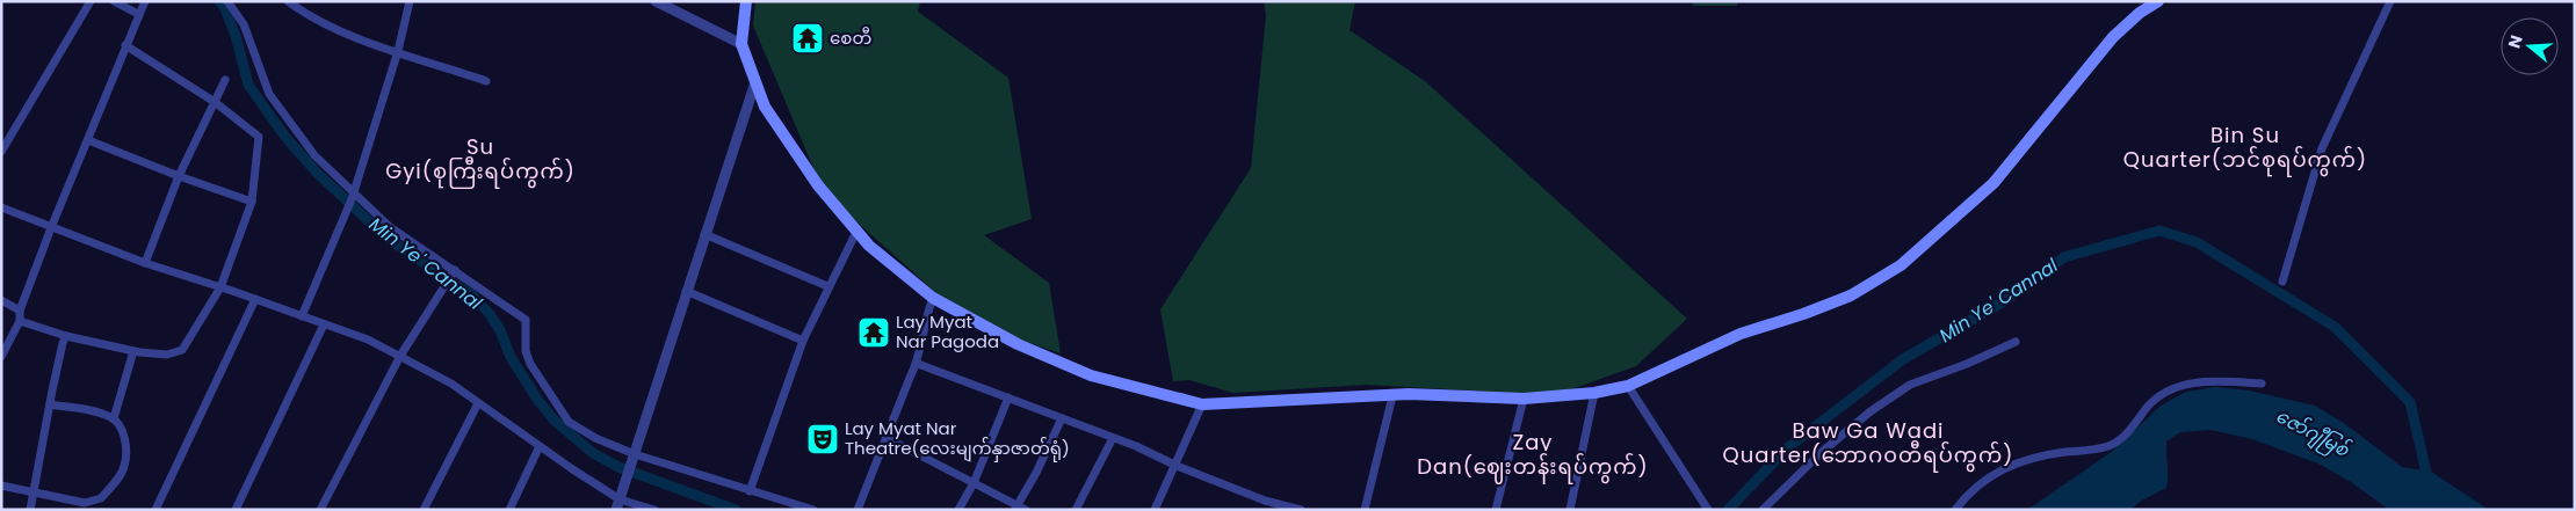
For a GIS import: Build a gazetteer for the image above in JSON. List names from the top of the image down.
{
  "districts": [
    "Bin Su Quarter(ဘင်စုရပ်ကွက်)",
    "Su Gyi(စုကြီးရပ်ကွက်)",
    "Baw Ga Wadi Quarter(ဘောဂ၀တီရပ်ကွက်)",
    "Zay Dan(ဈေးတန်းရပ်ကွက်)"
  ],
  "water": ["Min Ye' Cannal", "ဇော်ဂျီမြစ်"],
  "places": {
    "temple": ["စေတီ", "Lay Myat Nar Pagoda"],
    "theatre": ["Lay Myat Nar Theatre(လေးမျက်နှာဇာတ်ရုံ)"]
  },
  "north": "left"
}
